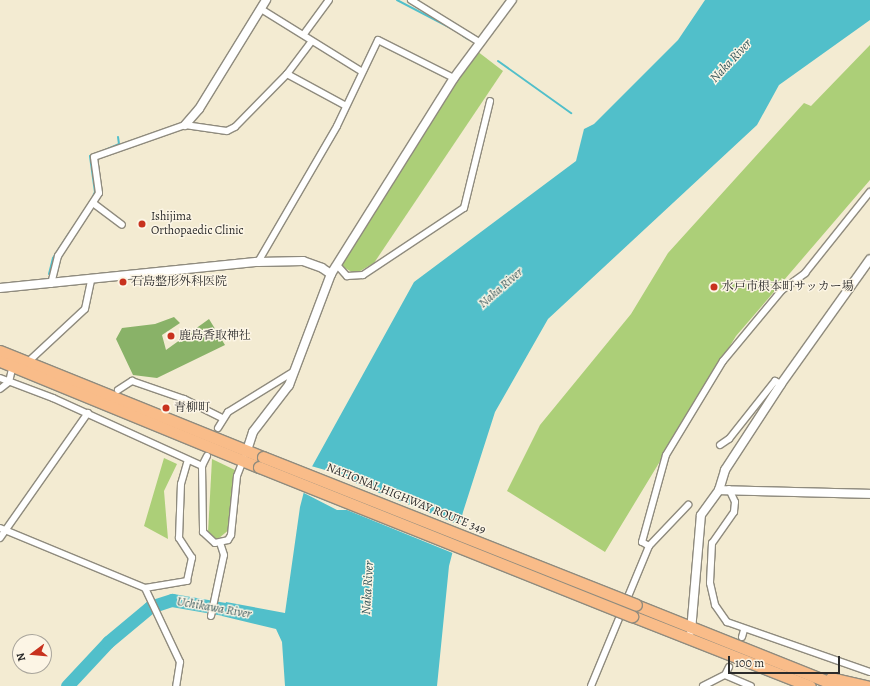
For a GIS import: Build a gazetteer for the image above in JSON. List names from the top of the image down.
{
  "streets": {
    "highway": ["NATIONAL HIGHWAY ROUTE 349"]
  },
  "water": ["Naka River", "Uchikawa River"],
  "places": [
    "Ishijima Orthopaedic Clinic",
    "石島整形外科医院",
    "水戸市根本町サッカー場",
    "鹿島香取神社",
    "青柳町"
  ],
  "scale_bar": "100 m",
  "north": "left"
}
